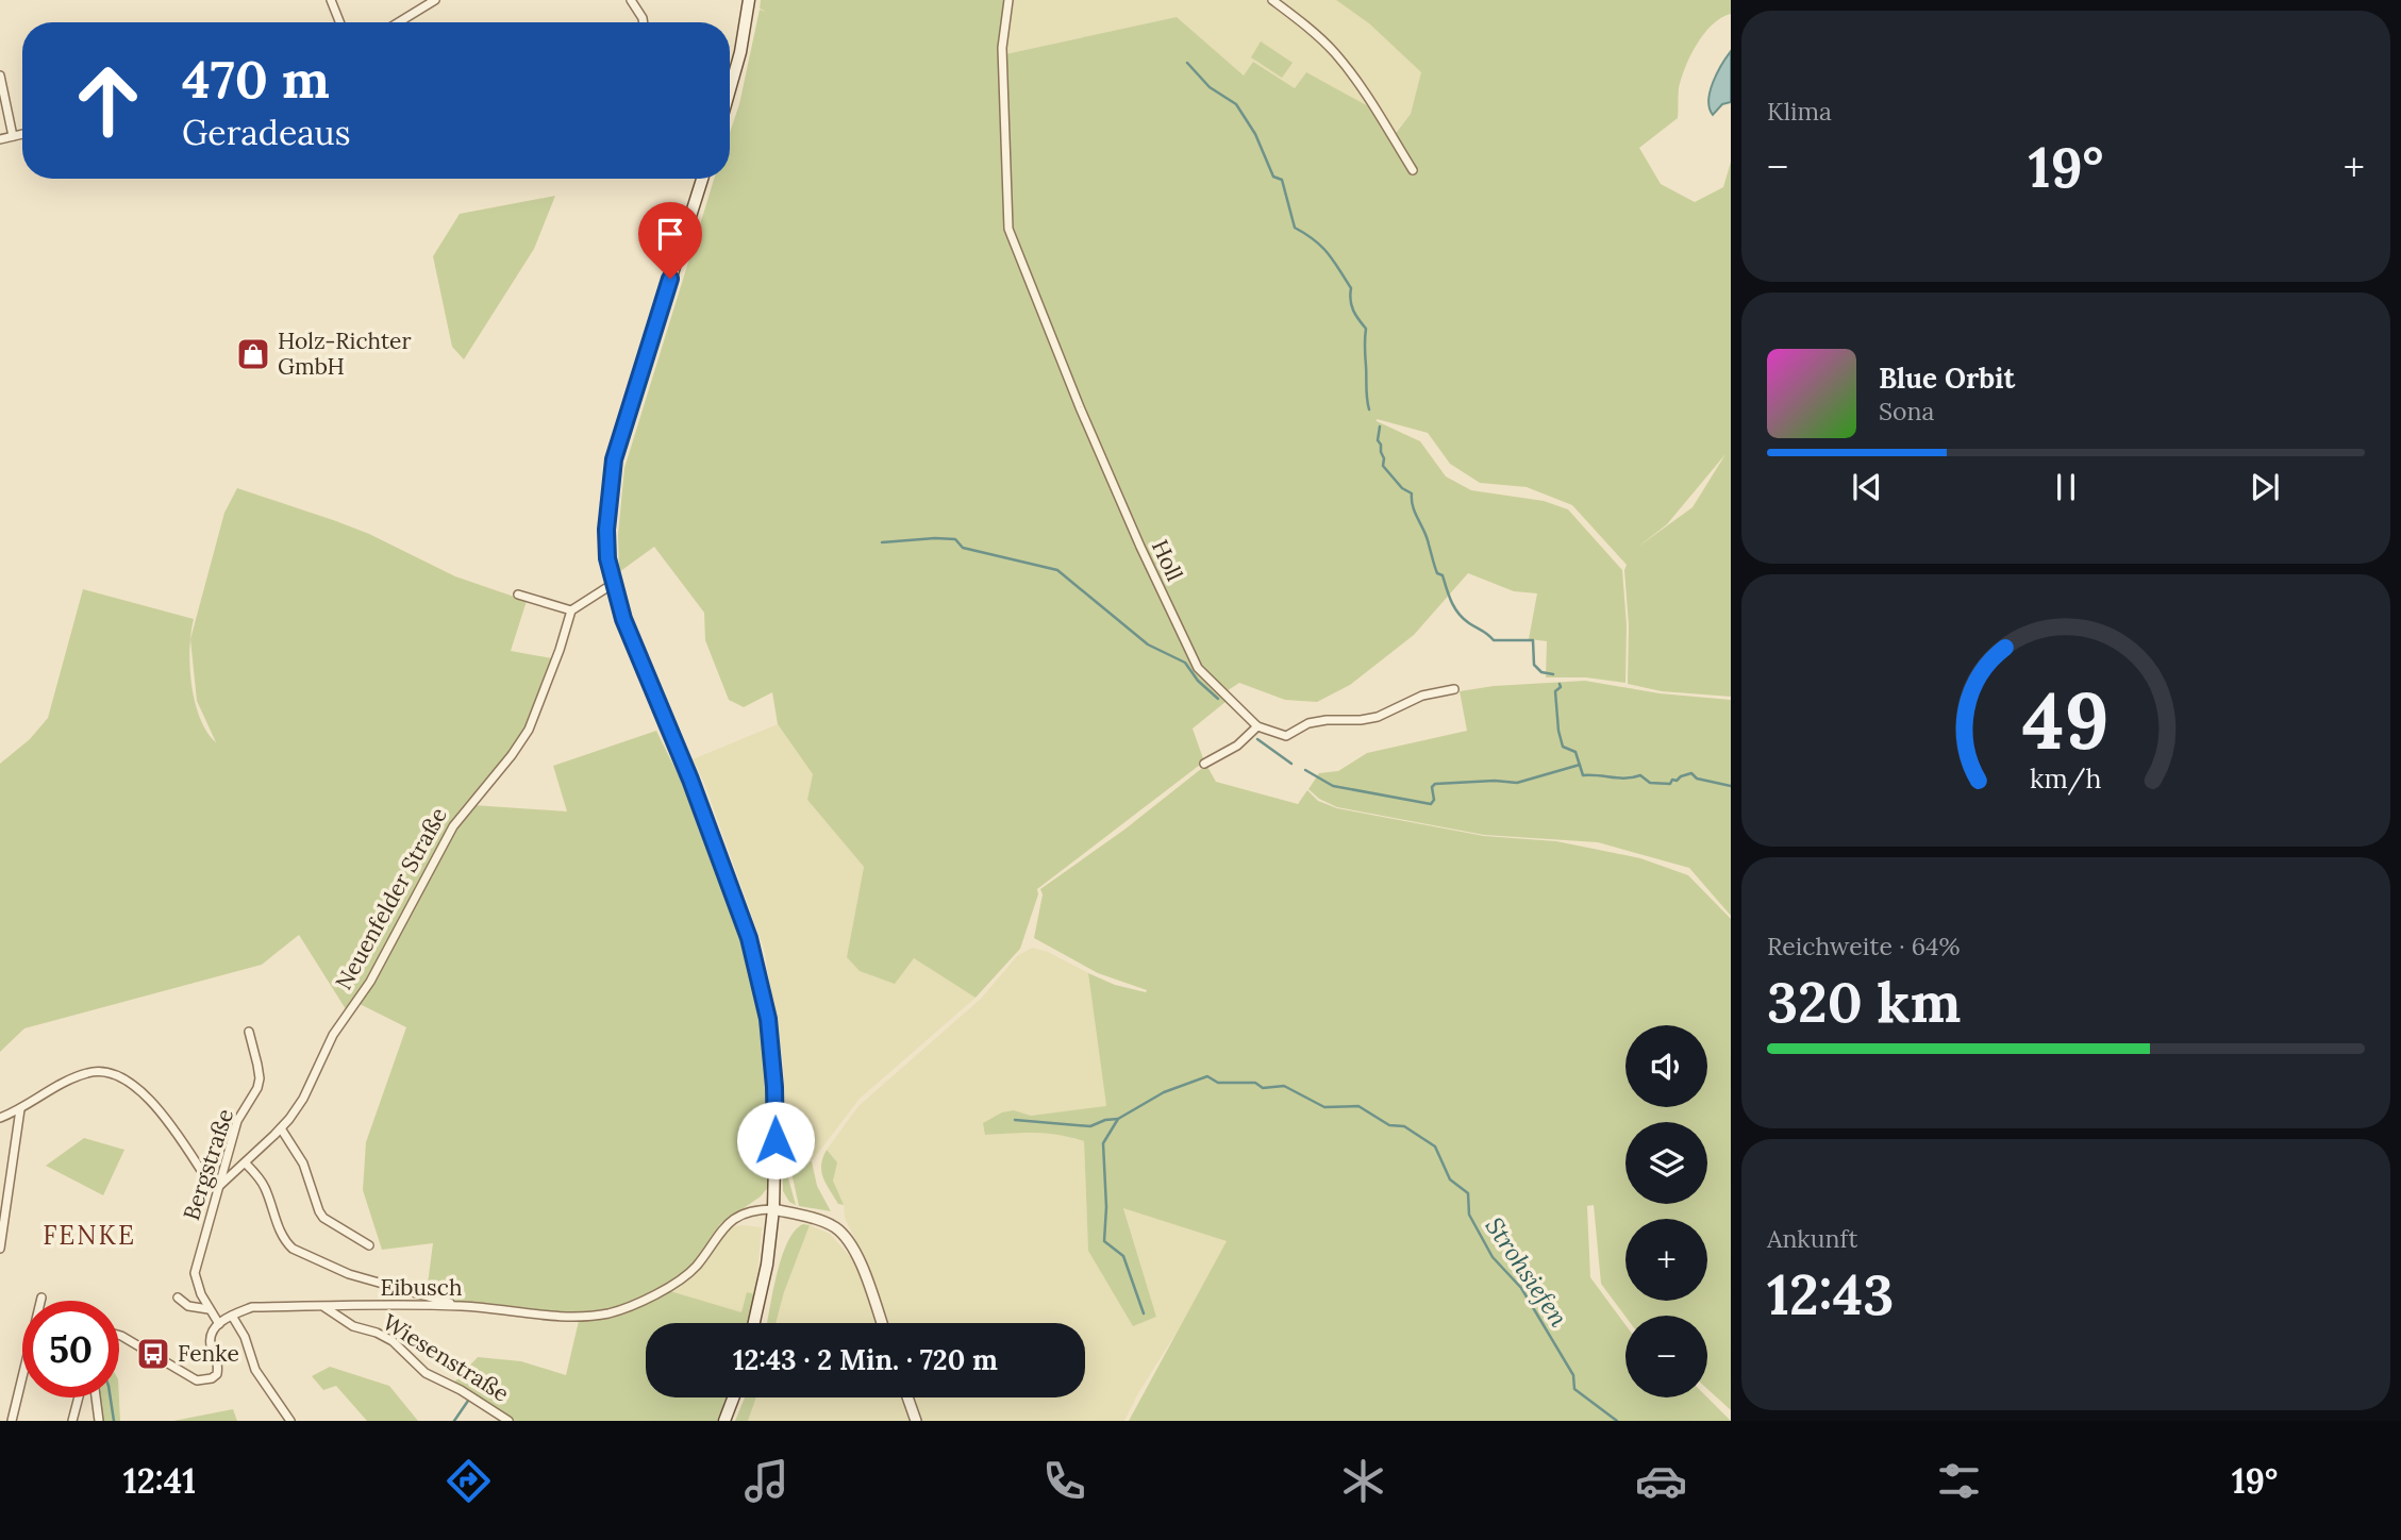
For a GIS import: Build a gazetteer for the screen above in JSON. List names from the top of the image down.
{
  "streets": {
    "street": [
      "Holl",
      "Neuenfelder Straße",
      "Bergstraße",
      "Eibusch",
      "Wiesenstraße"
    ]
  },
  "crossings": [
    ["Neuenfelder Straße", "Bergstraße"],
    ["Bergstraße", "Eibusch"],
    ["Eibusch", "Wiesenstraße"]
  ],
  "districts": ["FENKE"],
  "water": ["Strohsiefen"],
  "places": {
    "shop": ["Holz-Richter GmbH"],
    "bus stop": ["Fenke"]
  },
  "page": {
    "tile": [
      "Klima",
      ["Reichweite · 64%", "320 km"],
      ["Ankunft", "12:43"]
    ],
    "turn": ["470 m", "Geradeaus"],
    "heat": ["−", "19°", "+"],
    "song": ["Blue Orbit", "Sona"],
    "map_buttons": ["+", "−"],
    "limit": "50",
    "trip": "12:43 · 2 Min. · 720 m",
    "tabs": ["12:41", "19°"],
    "gauge": ["49", "km/h"]
  }
}
